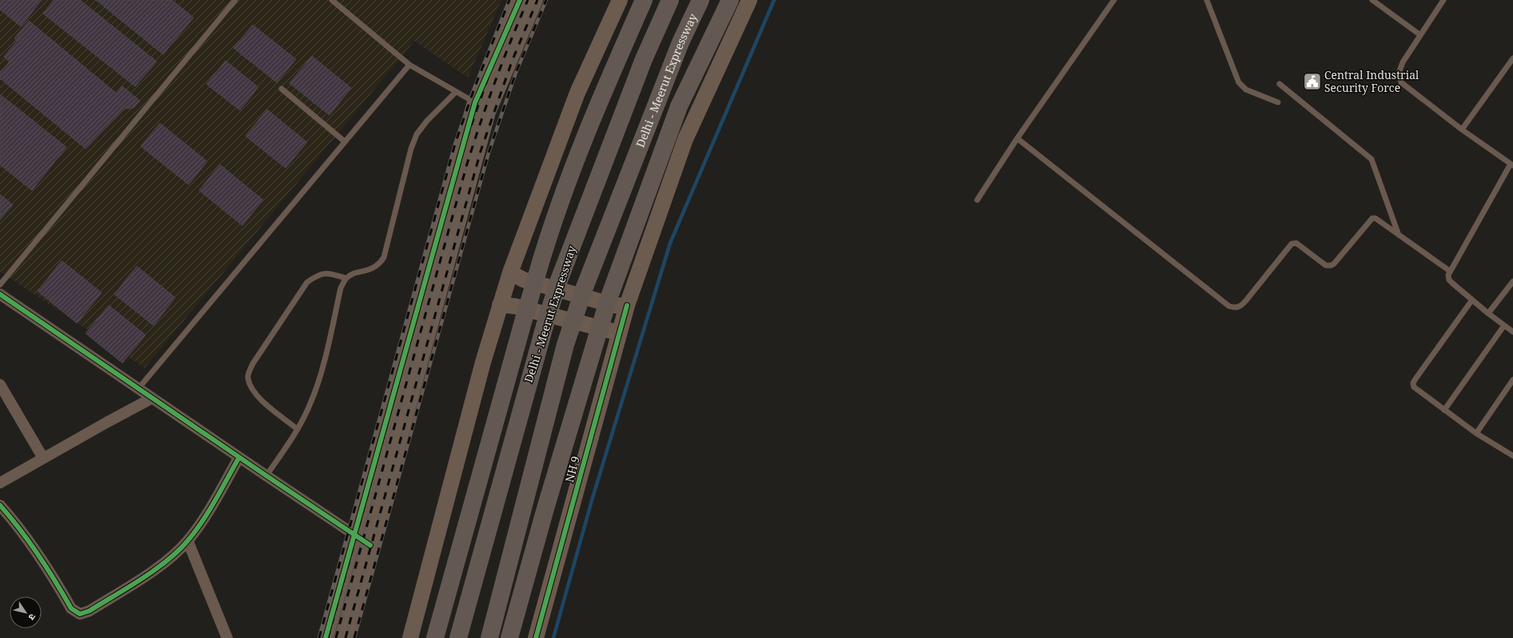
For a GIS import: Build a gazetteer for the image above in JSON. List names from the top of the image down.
{
  "streets": {
    "highway": ["Delhi - Meerut Expressway"],
    "street": ["NH 9"]
  },
  "places": {
    "public building": ["Central Industrial Security Force"]
  },
  "north": "bottom right"
}
